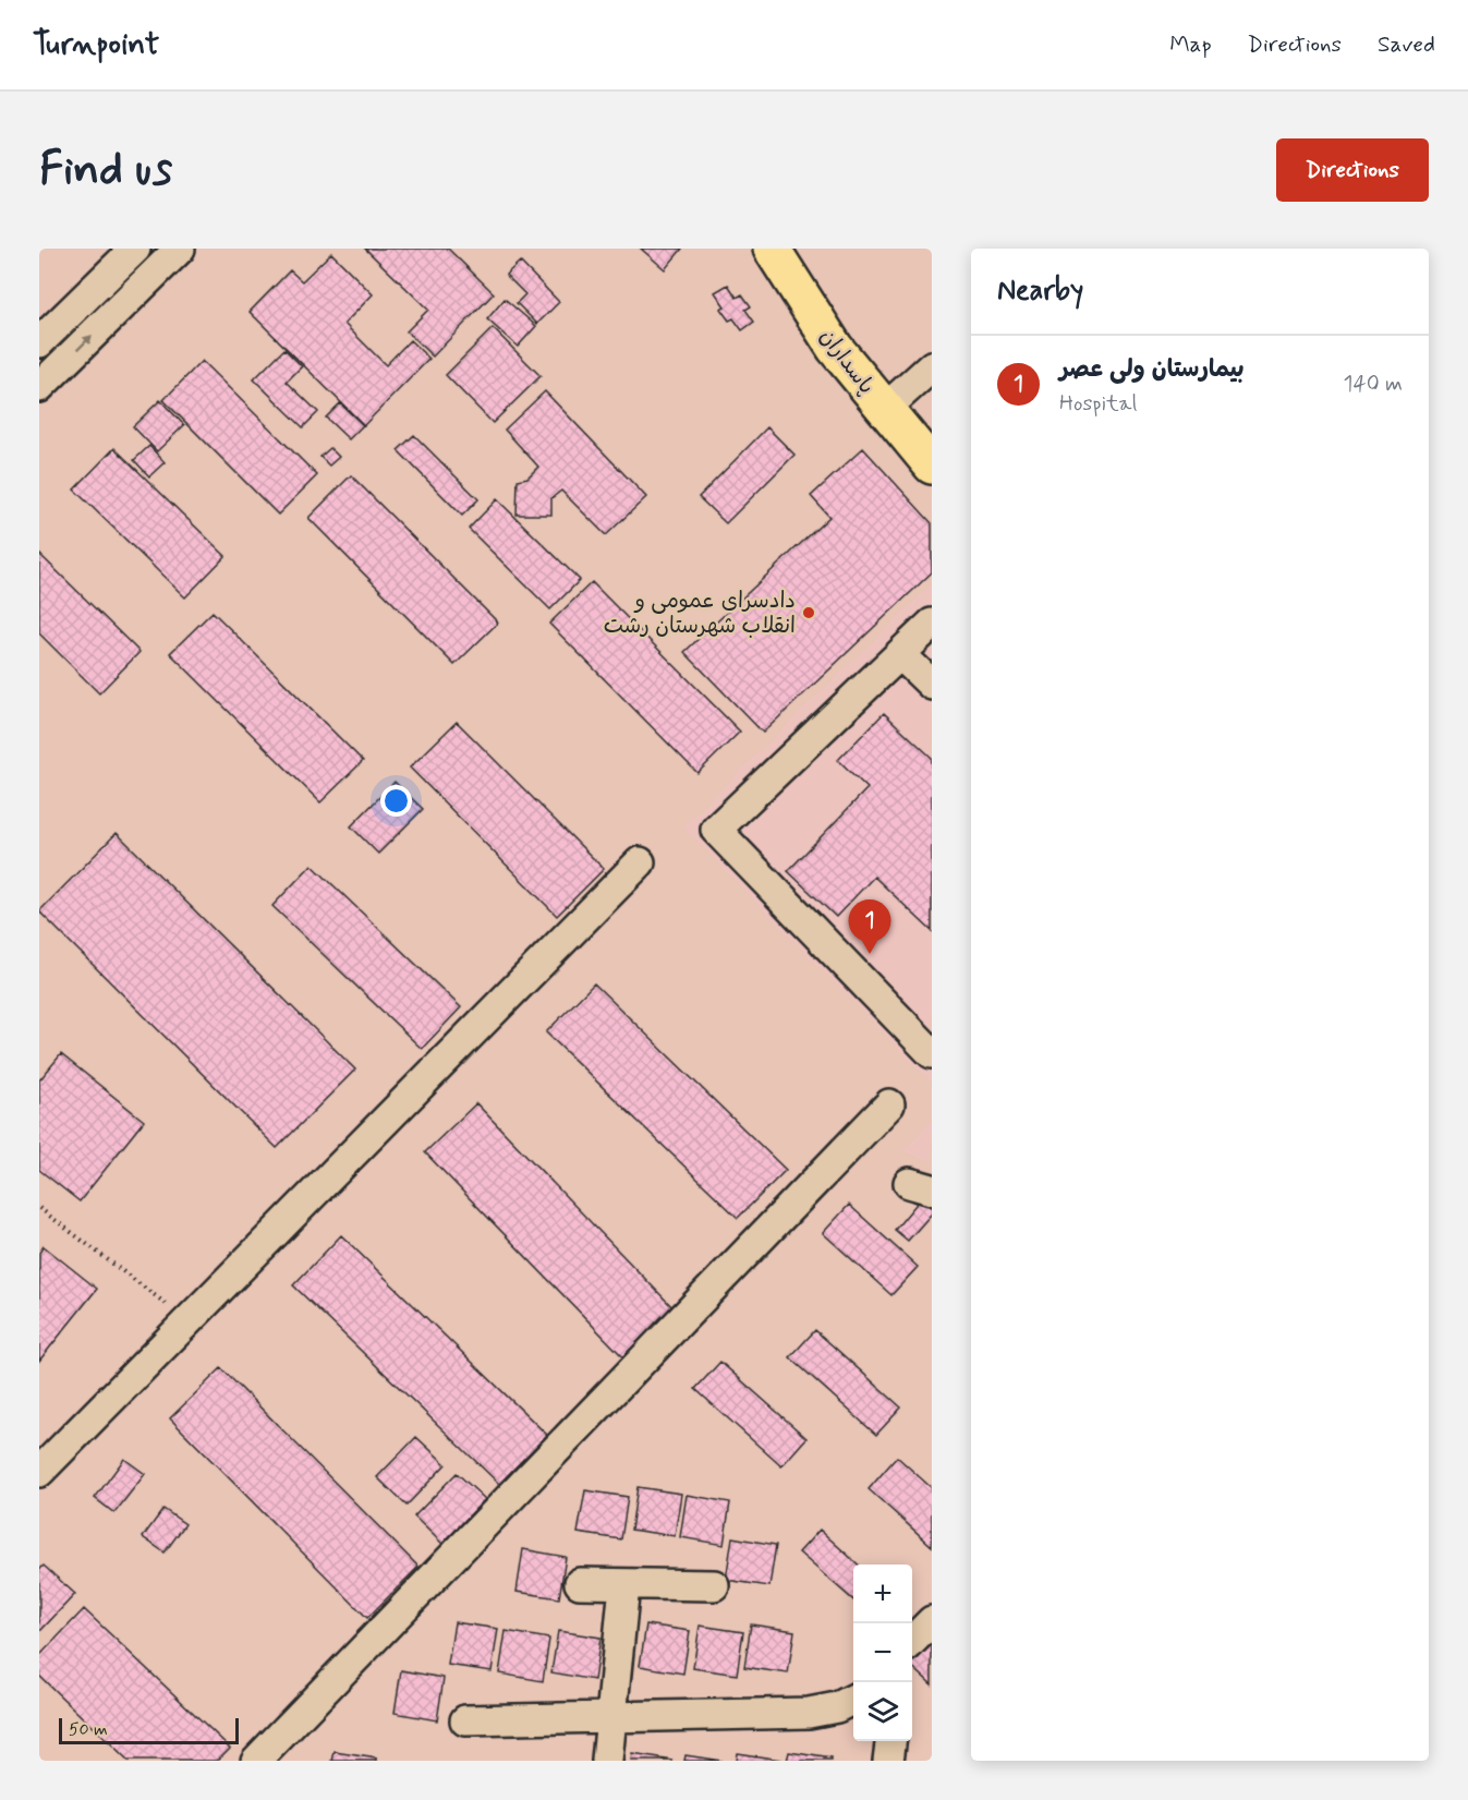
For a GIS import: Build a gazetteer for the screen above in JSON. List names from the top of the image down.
{
  "streets": {
    "main road": ["پاسداران"]
  },
  "places": ["دادسرای عمومی و انقلاب شهرستان رشت"],
  "scale_bar": "50 m",
  "page": {
    "header": "Turnpoint",
    "nav": ["Map", "Directions", "Saved"],
    "buttons": "Directions",
    "title": "Find us",
    "heading": "Nearby",
    "list": [
      {
        "mark": "1",
        "name": "بیمارستان ولی عصر",
        "note": "Hospital",
        "value": "140 m"
      }
    ],
    "pins": "1",
    "map_buttons": ["+", "−"],
    "scale": "50 m"
  }
}
